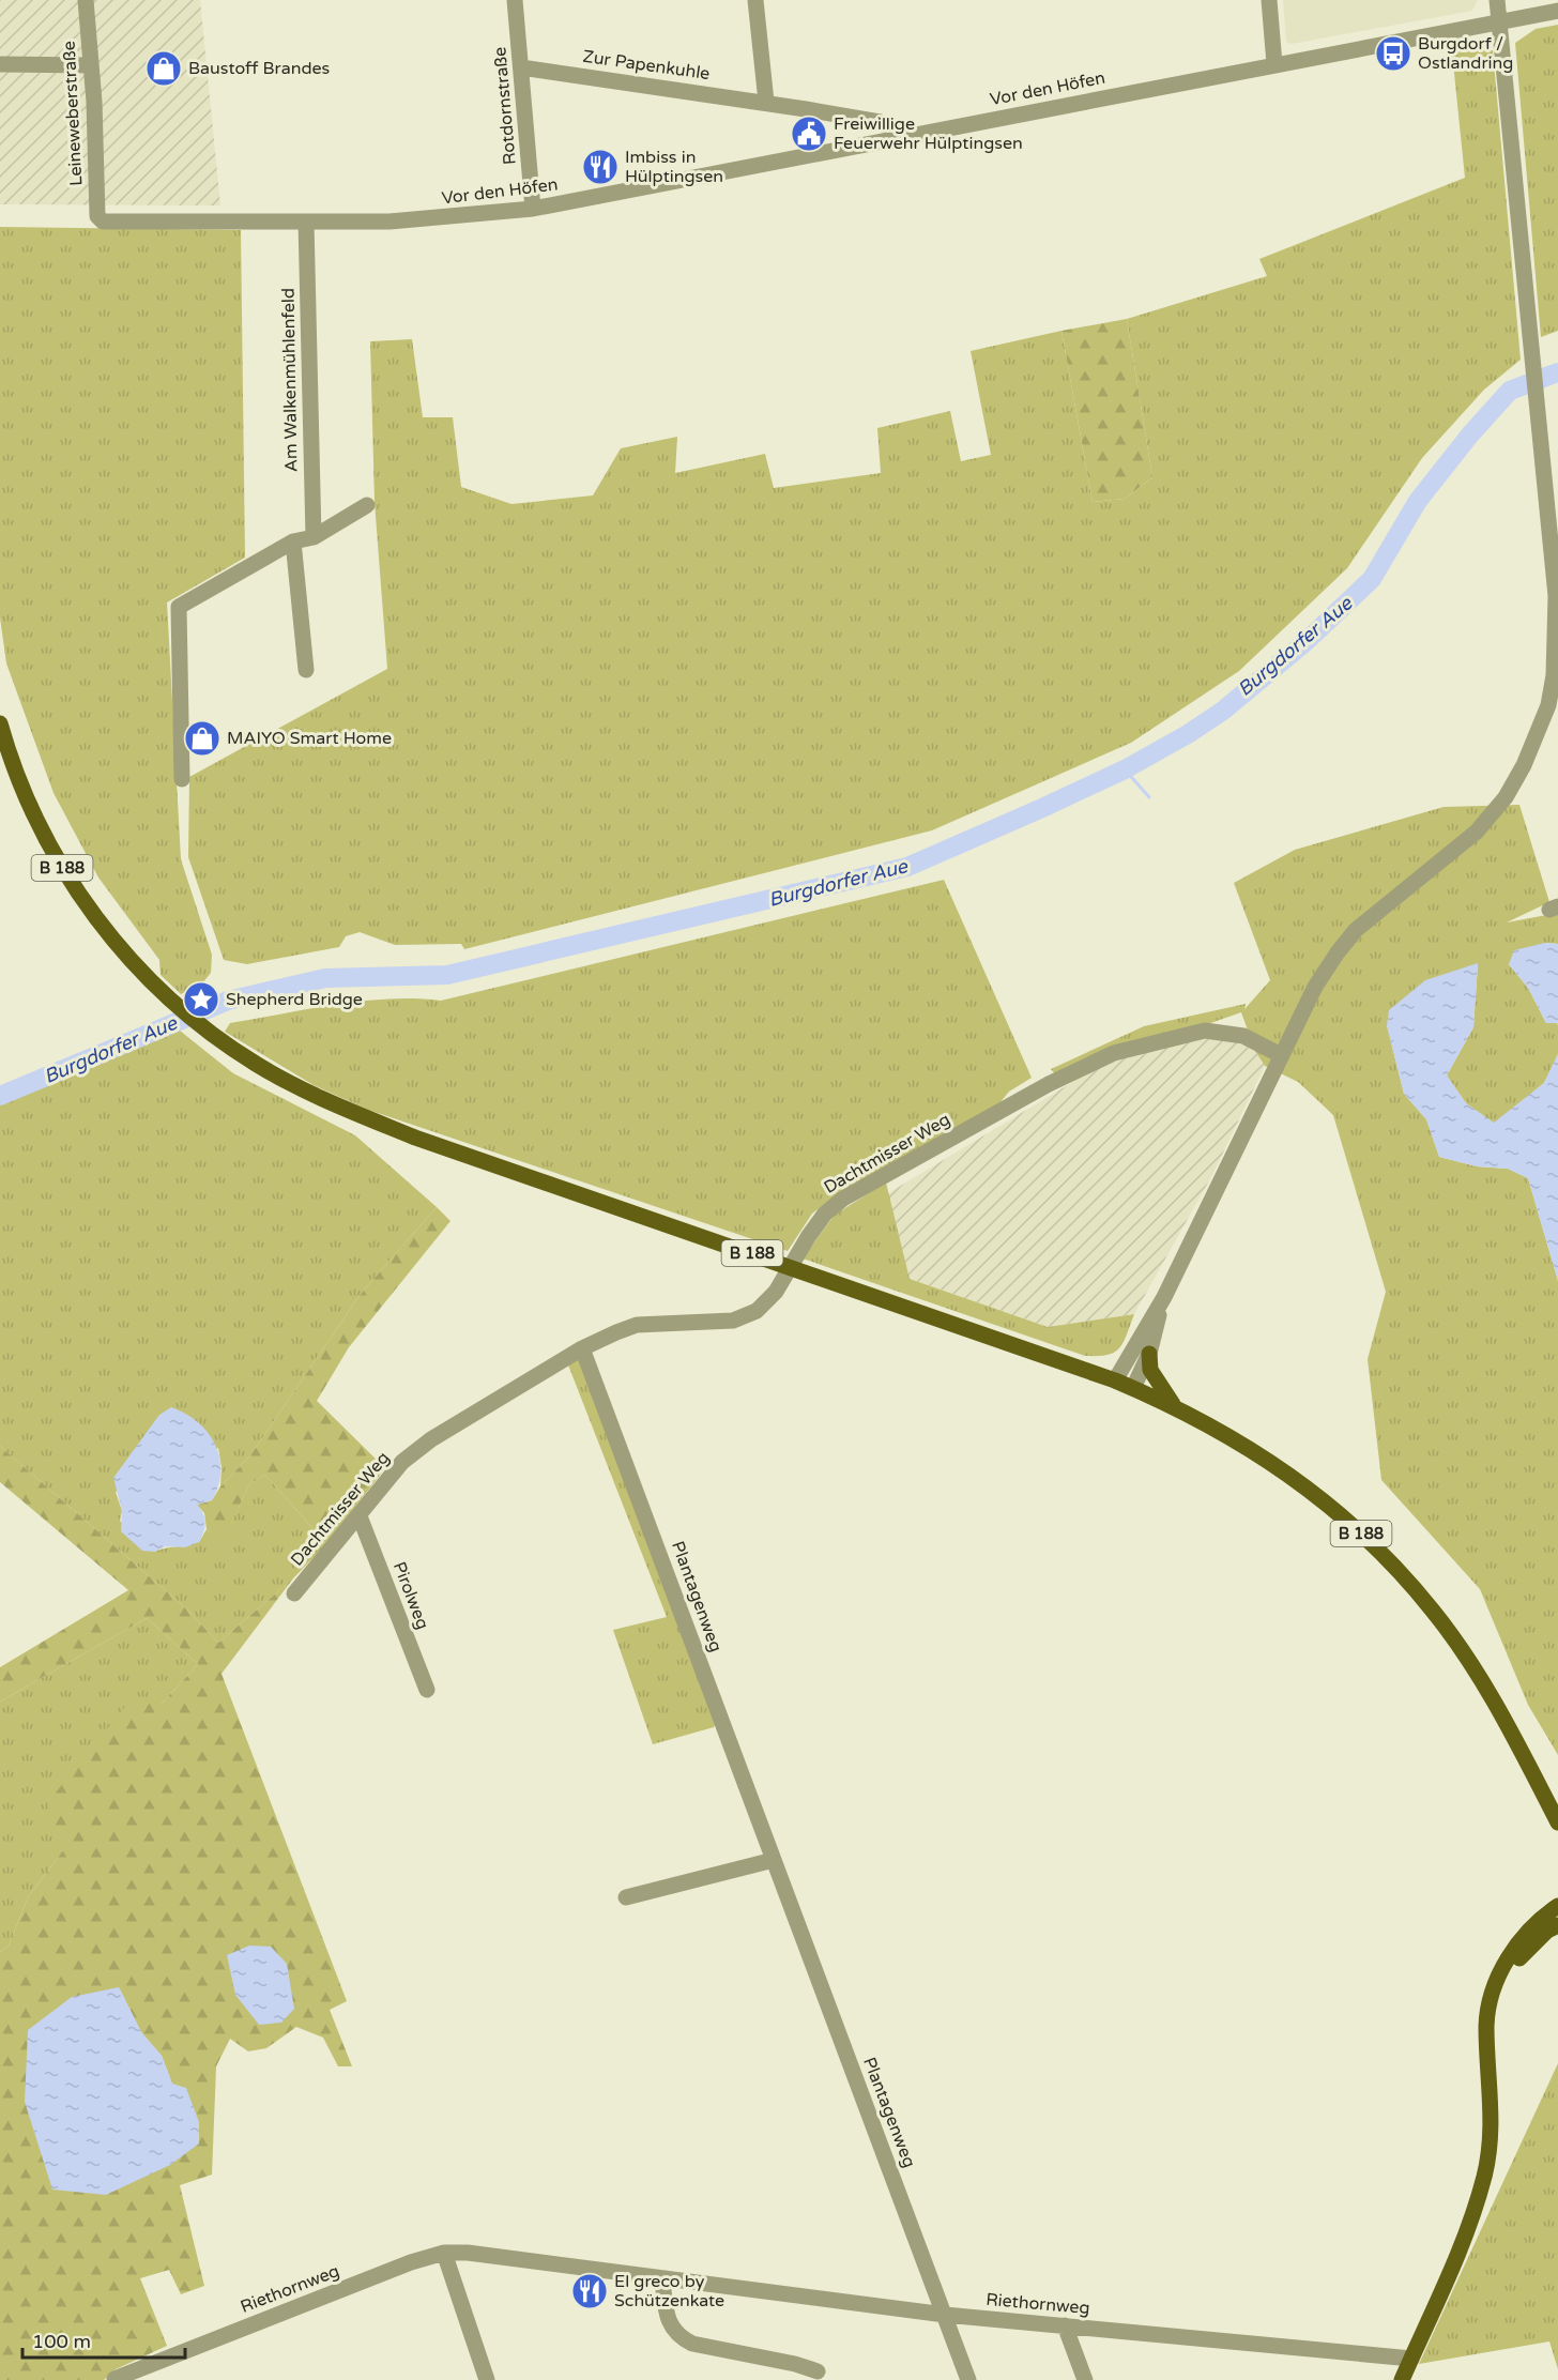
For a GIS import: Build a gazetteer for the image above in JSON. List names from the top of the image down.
{
  "streets": {
    "main road": ["B 188"],
    "street": [
      "Zur Papenkuhle",
      "Vor den Höfen",
      "Rotdornstraße",
      "Leineweberstraße",
      "Am Walkenmühlenfeld",
      "Dachtmisser Weg",
      "Pirolweg",
      "Plantagenweg",
      "Riethornweg"
    ]
  },
  "crossings": [
    ["Zur Papenkuhle", "Vor den Höfen"],
    ["Zur Papenkuhle", "Rotdornstraße"],
    ["Vor den Höfen", "Rotdornstraße"],
    ["Vor den Höfen", "Leineweberstraße"],
    ["Vor den Höfen", "Am Walkenmühlenfeld"],
    ["Dachtmisser Weg", "Pirolweg"],
    ["Dachtmisser Weg", "Plantagenweg"],
    ["Plantagenweg", "Riethornweg"]
  ],
  "water": ["Burgdorfer Aue"],
  "places": {
    "bus stop": ["Burgdorf / Ostlandring"],
    "shop": ["Baustoff Brandes", "MAIYO Smart Home"],
    "public building": ["Freiwillige Feuerwehr Hülptingsen"],
    "restaurant": ["Imbiss in Hülptingsen", "El greco by Schützenkate"],
    "place": ["Shepherd Bridge"]
  },
  "scale_bar": "100 m"
}
